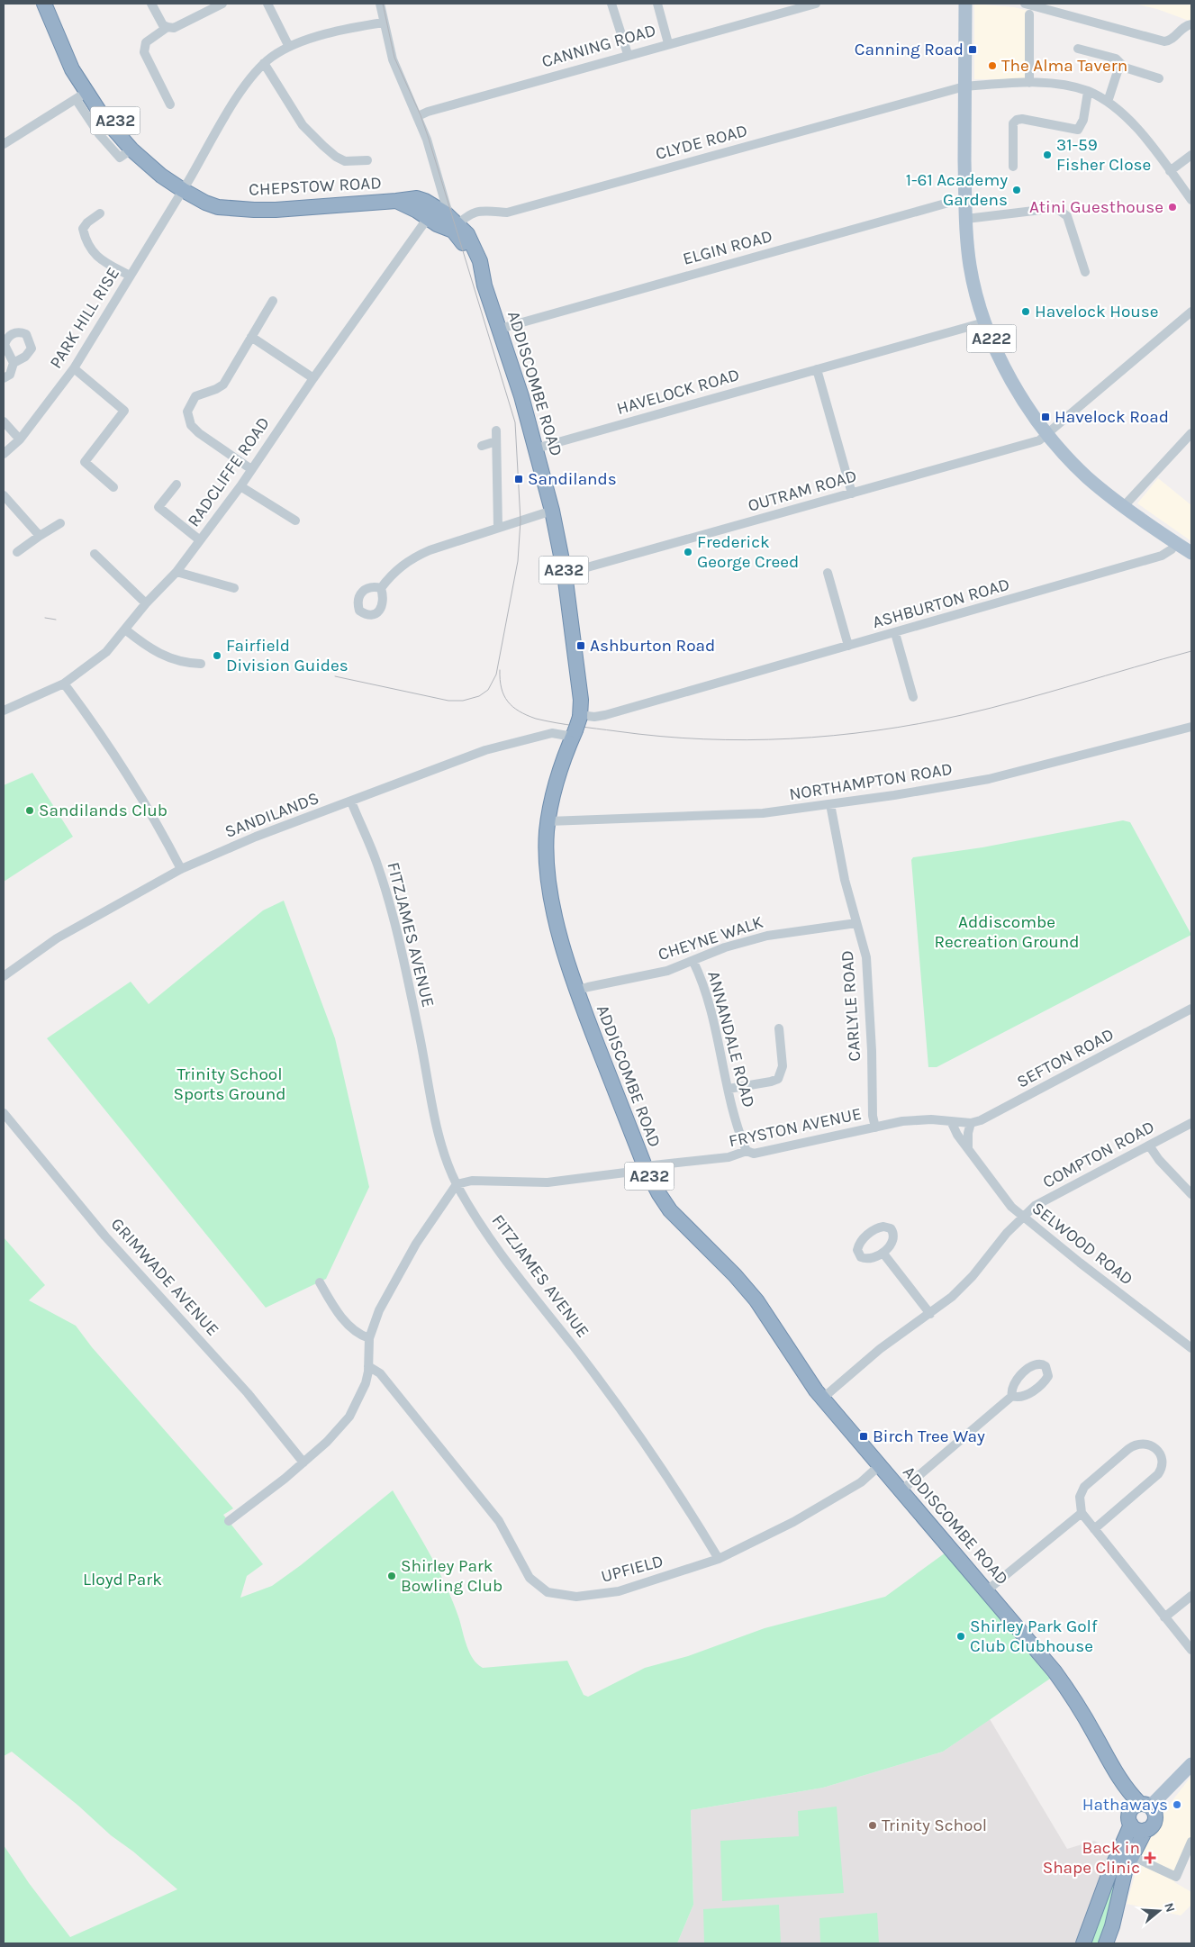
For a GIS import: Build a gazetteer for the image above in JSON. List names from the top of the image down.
{
  "streets": {
    "highway": ["A232", "CHEPSTOW ROAD", "ADDISCOMBE ROAD"],
    "main road": ["A222"],
    "street": [
      "CANNING ROAD",
      "CLYDE ROAD",
      "ELGIN ROAD",
      "PARK HILL RISE",
      "HAVELOCK ROAD",
      "RADCLIFFE ROAD",
      "OUTRAM ROAD",
      "ASHBURTON ROAD",
      "NORTHAMPTON ROAD",
      "SANDILANDS",
      "FITZJAMES AVENUE",
      "CHEYNE WALK",
      "CARLYLE ROAD",
      "ANNANDALE ROAD",
      "SEFTON ROAD",
      "FRYSTON AVENUE",
      "COMPTON ROAD",
      "SELWOOD ROAD",
      "GRIMWADE AVENUE",
      "UPFIELD"
    ]
  },
  "crossings": [
    ["CANNING ROAD", "ADDISCOMBE ROAD"],
    ["CLYDE ROAD", "A222"],
    ["CLYDE ROAD", "ADDISCOMBE ROAD"],
    ["CHEPSTOW ROAD", "PARK HILL RISE"],
    ["CHEPSTOW ROAD", "ADDISCOMBE ROAD"],
    ["CHEPSTOW ROAD", "RADCLIFFE ROAD"],
    ["ELGIN ROAD", "A222"],
    ["ELGIN ROAD", "ADDISCOMBE ROAD"],
    ["PARK HILL RISE", "ADDISCOMBE ROAD"],
    ["A222", "HAVELOCK ROAD"],
    ["A222", "OUTRAM ROAD"],
    ["A222", "ASHBURTON ROAD"],
    ["ADDISCOMBE ROAD", "HAVELOCK ROAD"],
    ["ADDISCOMBE ROAD", "RADCLIFFE ROAD"],
    ["ADDISCOMBE ROAD", "OUTRAM ROAD"],
    ["ADDISCOMBE ROAD", "ASHBURTON ROAD"],
    ["ADDISCOMBE ROAD", "NORTHAMPTON ROAD"],
    ["ADDISCOMBE ROAD", "SANDILANDS"],
    ["ADDISCOMBE ROAD", "CHEYNE WALK"],
    ["ADDISCOMBE ROAD", "FRYSTON AVENUE"],
    ["ADDISCOMBE ROAD", "UPFIELD"],
    ["ASHBURTON ROAD", "SANDILANDS"],
    ["NORTHAMPTON ROAD", "CARLYLE ROAD"],
    ["SANDILANDS", "FITZJAMES AVENUE"],
    ["FITZJAMES AVENUE", "FRYSTON AVENUE"],
    ["FITZJAMES AVENUE", "UPFIELD"],
    ["CHEYNE WALK", "CARLYLE ROAD"],
    ["CHEYNE WALK", "ANNANDALE ROAD"],
    ["CARLYLE ROAD", "FRYSTON AVENUE"],
    ["ANNANDALE ROAD", "FRYSTON AVENUE"],
    ["SEFTON ROAD", "FRYSTON AVENUE"],
    ["SEFTON ROAD", "SELWOOD ROAD"],
    ["FRYSTON AVENUE", "SELWOOD ROAD"],
    ["COMPTON ROAD", "SELWOOD ROAD"]
  ],
  "parks": ["Addiscombe Recreation Ground", "Trinity School Sports Ground", "Lloyd Park"],
  "places": {
    "transit": [
      "Canning Road",
      "Havelock Road",
      "Sandilands",
      "Ashburton Road",
      "Birch Tree Way"
    ],
    "other": [
      "The Alma Tavern",
      "31-59 Fisher Close",
      "1-61 Academy Gardens",
      "Atini Guesthouse",
      "Havelock House",
      "Frederick George Creed",
      "Fairfield Division Guides",
      "Sandilands Club",
      "Shirley Park Bowling Club",
      "Shirley Park Golf Club Clubhouse",
      "Hathaways",
      "Trinity School"
    ],
    "health": ["Back in Shape Clinic"]
  },
  "north": "right"
}
